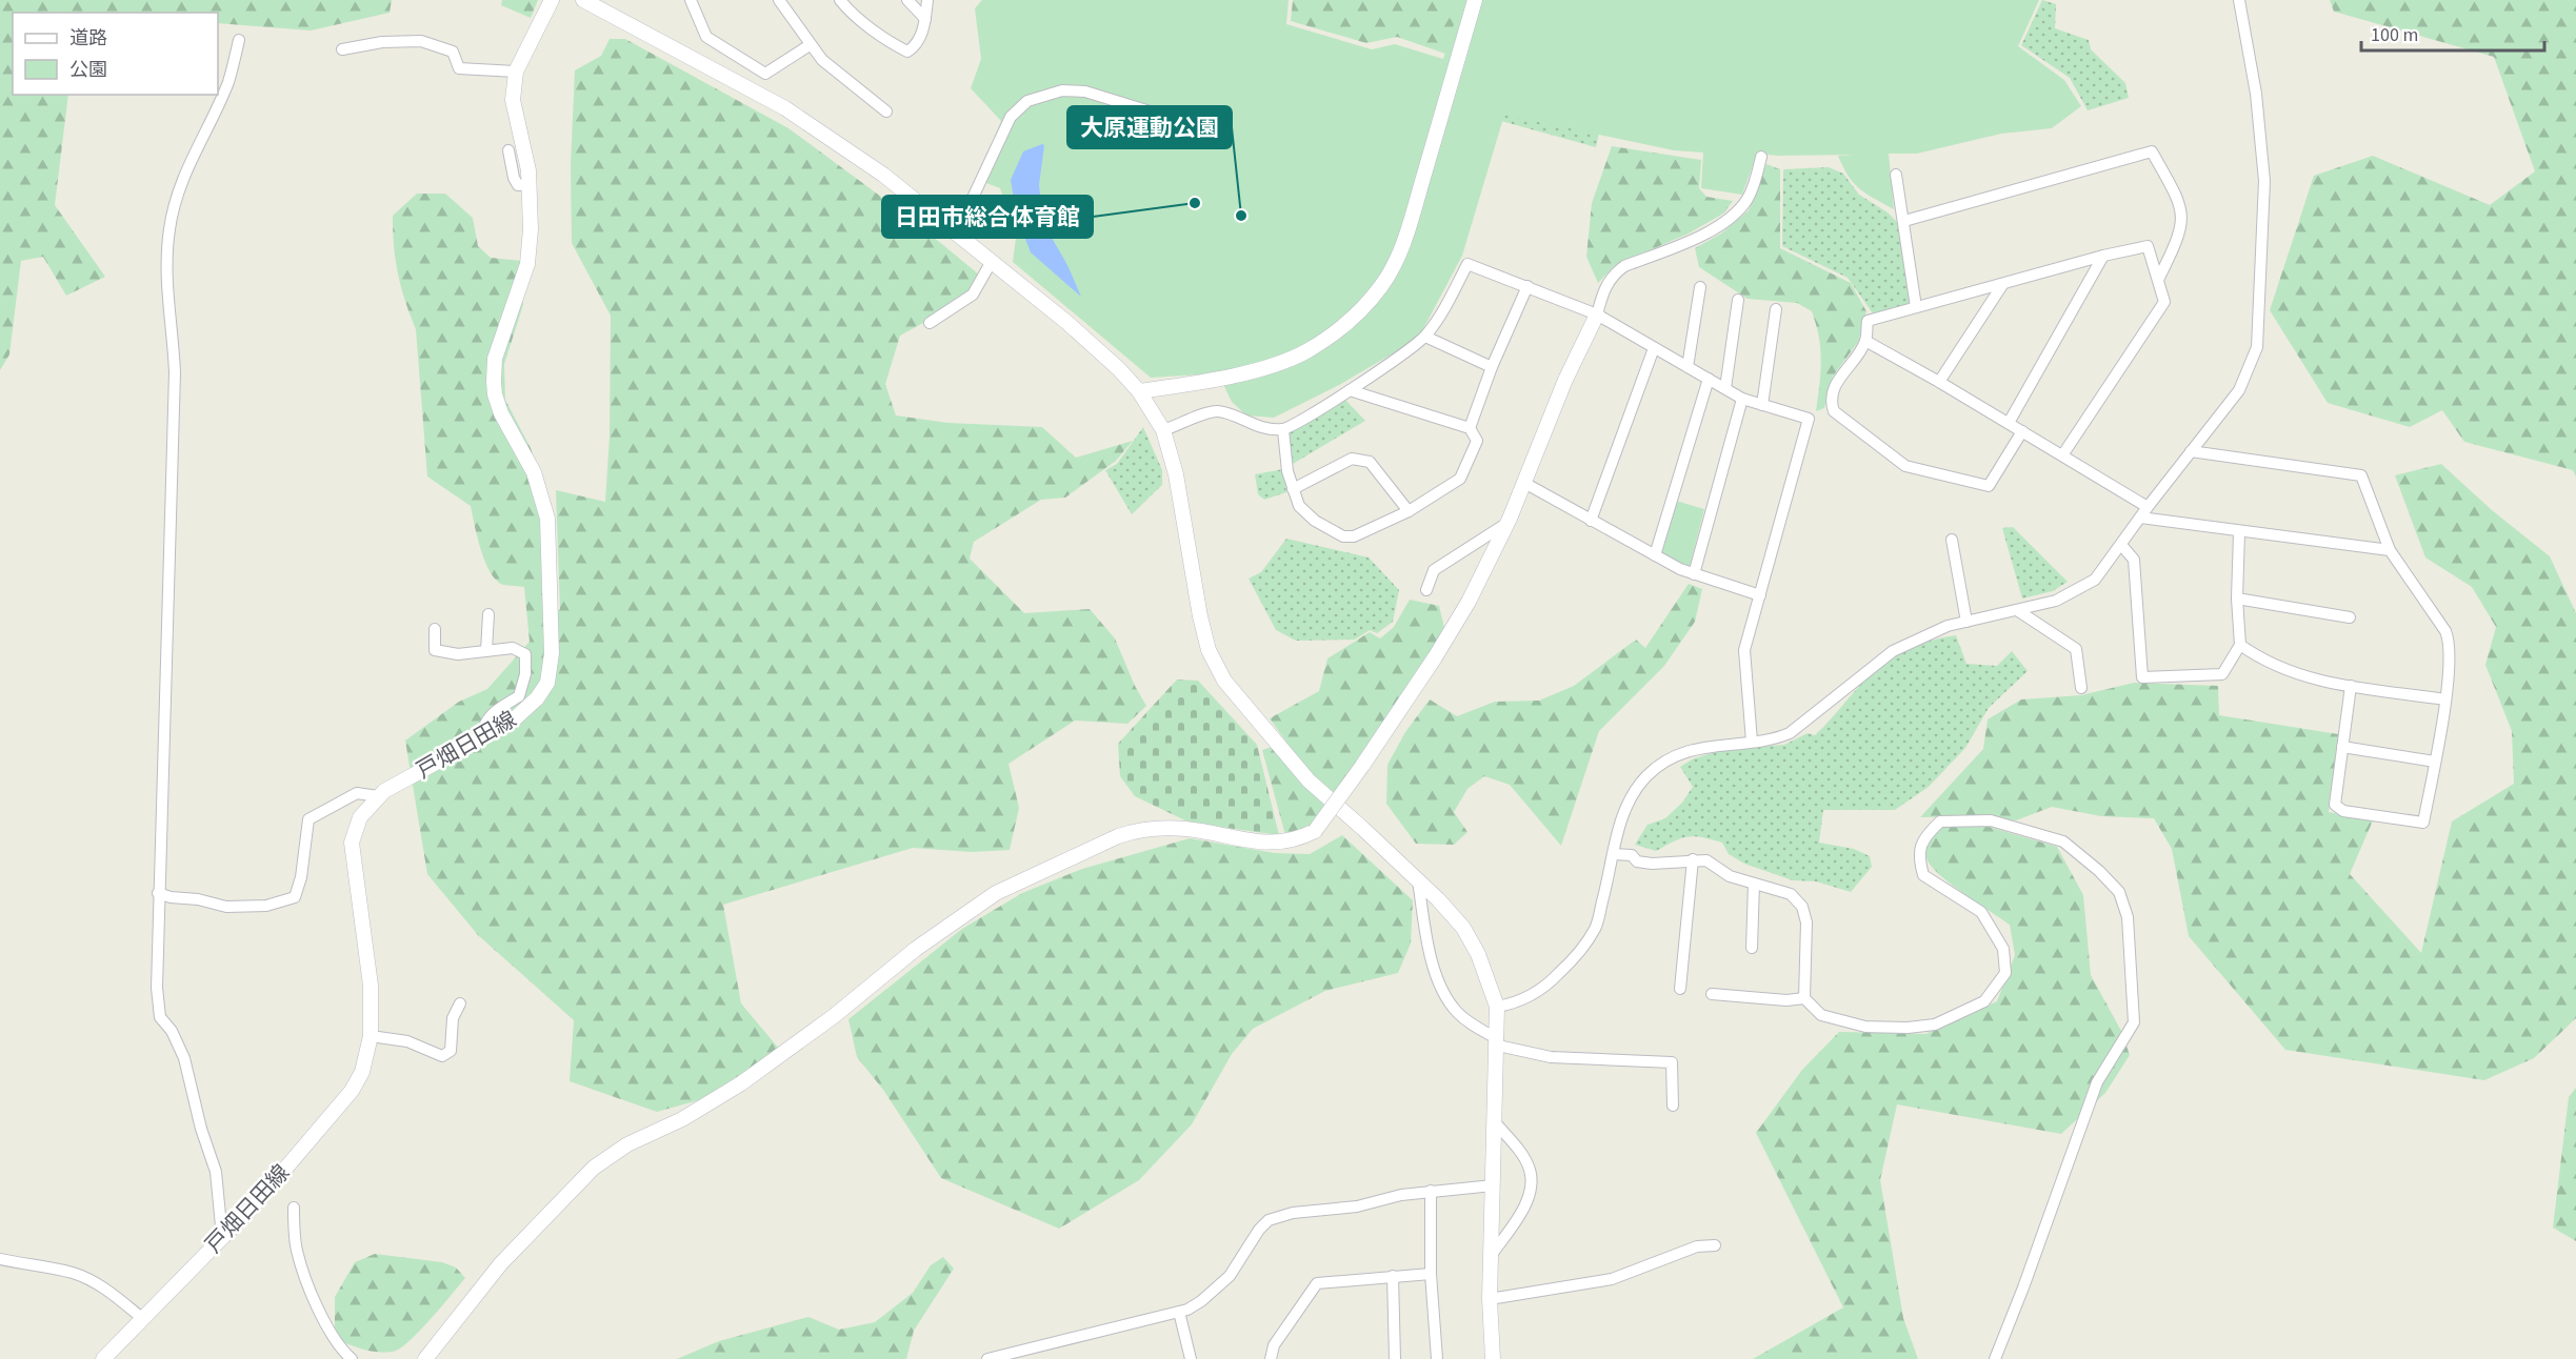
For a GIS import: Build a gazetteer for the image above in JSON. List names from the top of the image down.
{
  "streets": {
    "street": ["戸畑日田線"]
  },
  "places": ["日田市総合体育館", "大原運動公園"],
  "legend": ["道路", "公園"],
  "scale_bar": "100 m"
}
